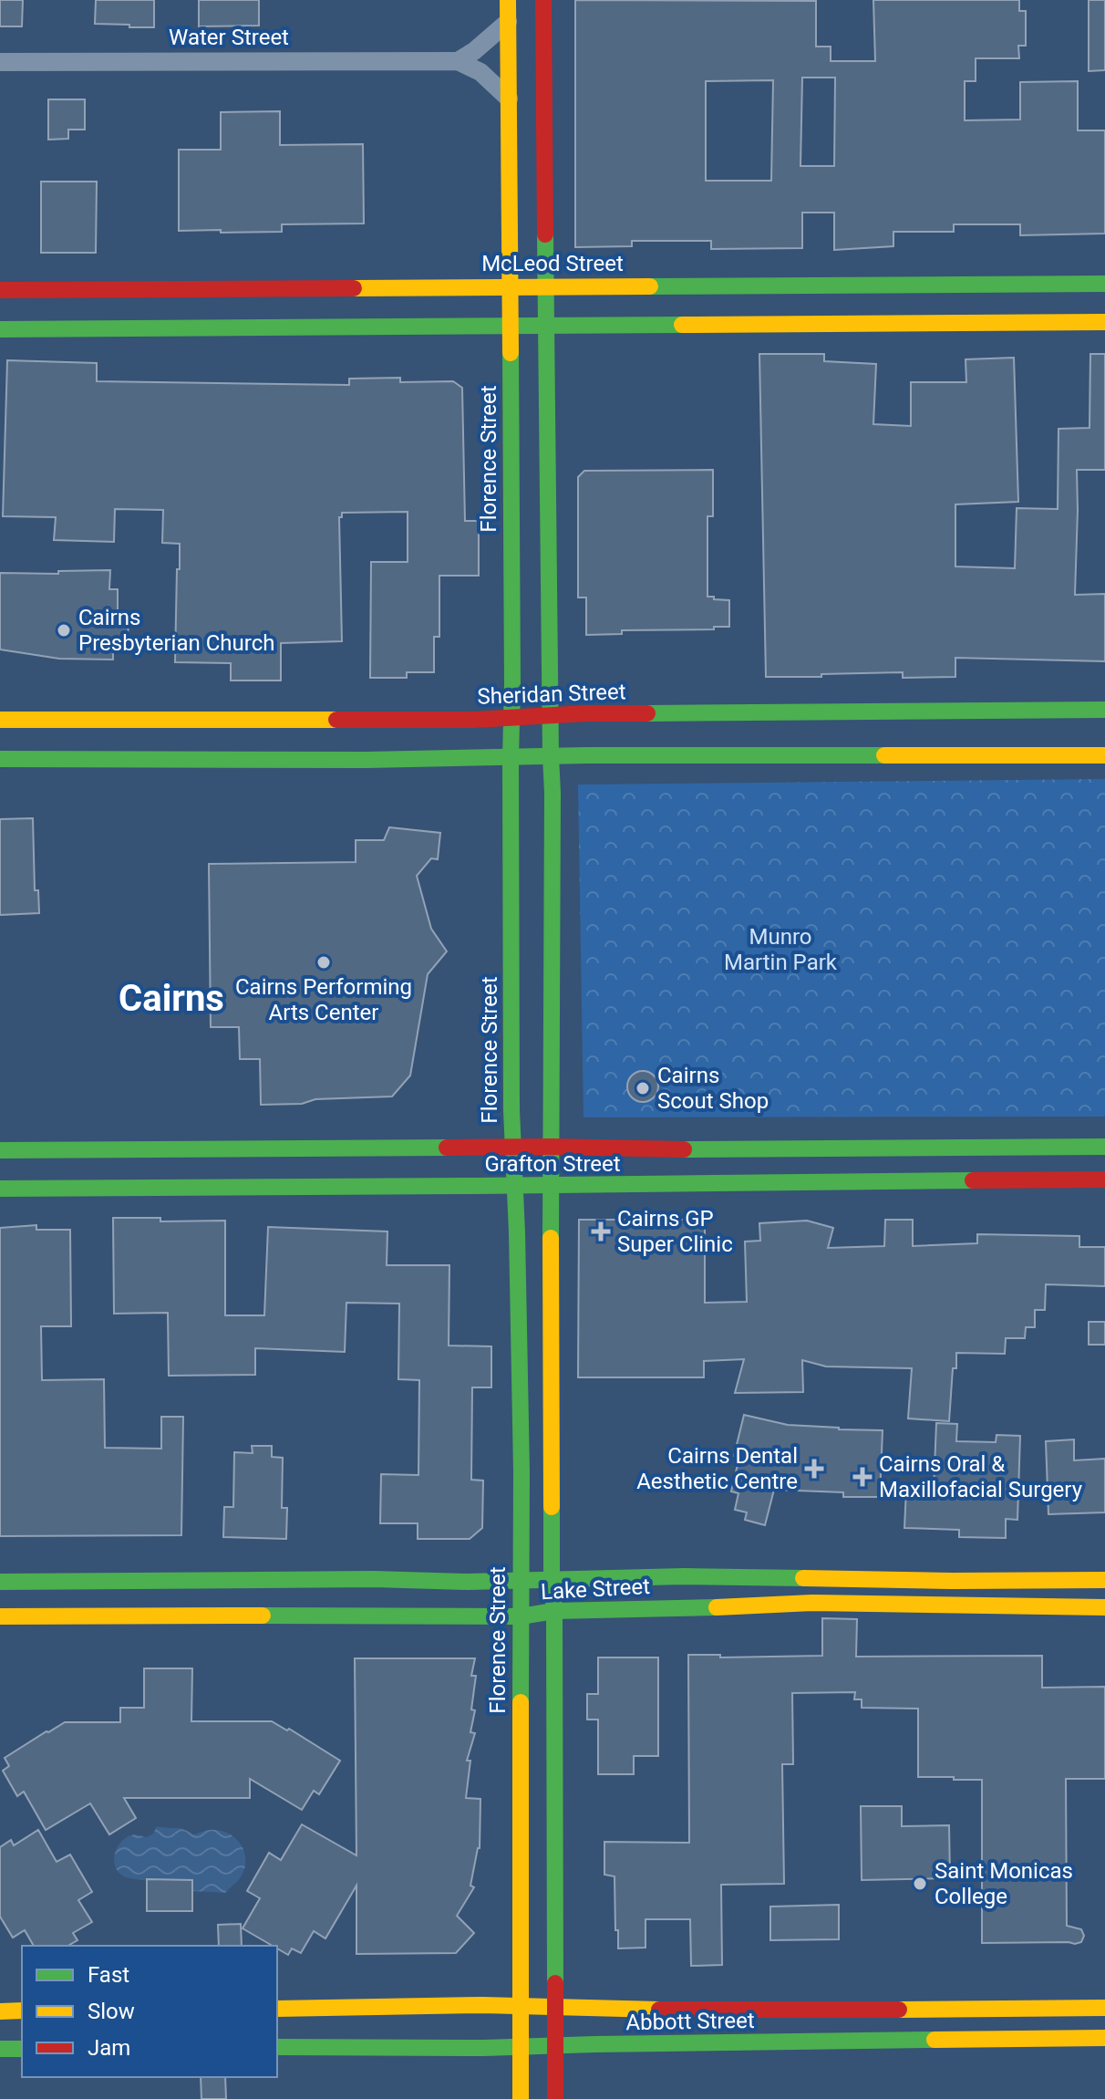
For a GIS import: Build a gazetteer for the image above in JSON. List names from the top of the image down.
{
  "streets": {
    "main road": [
      "McLeod Street",
      "Florence Street",
      "Sheridan Street",
      "Grafton Street",
      "Lake Street",
      "Abbott Street"
    ],
    "street": ["Water Street"]
  },
  "crossings": [
    ["McLeod Street", "Florence Street"],
    ["Florence Street", "Sheridan Street"],
    ["Florence Street", "Grafton Street"],
    ["Florence Street", "Lake Street"],
    ["Florence Street", "Abbott Street"]
  ],
  "districts": ["Cairns"],
  "parks": ["Munro Martin Park"],
  "places": {
    "other": [
      "Cairns Presbyterian Church",
      "Cairns Performing Arts Center",
      "Cairns Scout Shop",
      "Saint Monicas College"
    ],
    "health": ["Cairns GP Super Clinic", "Cairns Dental Aesthetic Centre", "Cairns Oral & Maxillofacial Surgery"]
  },
  "legend": ["Fast", "Slow", "Jam"]
}
